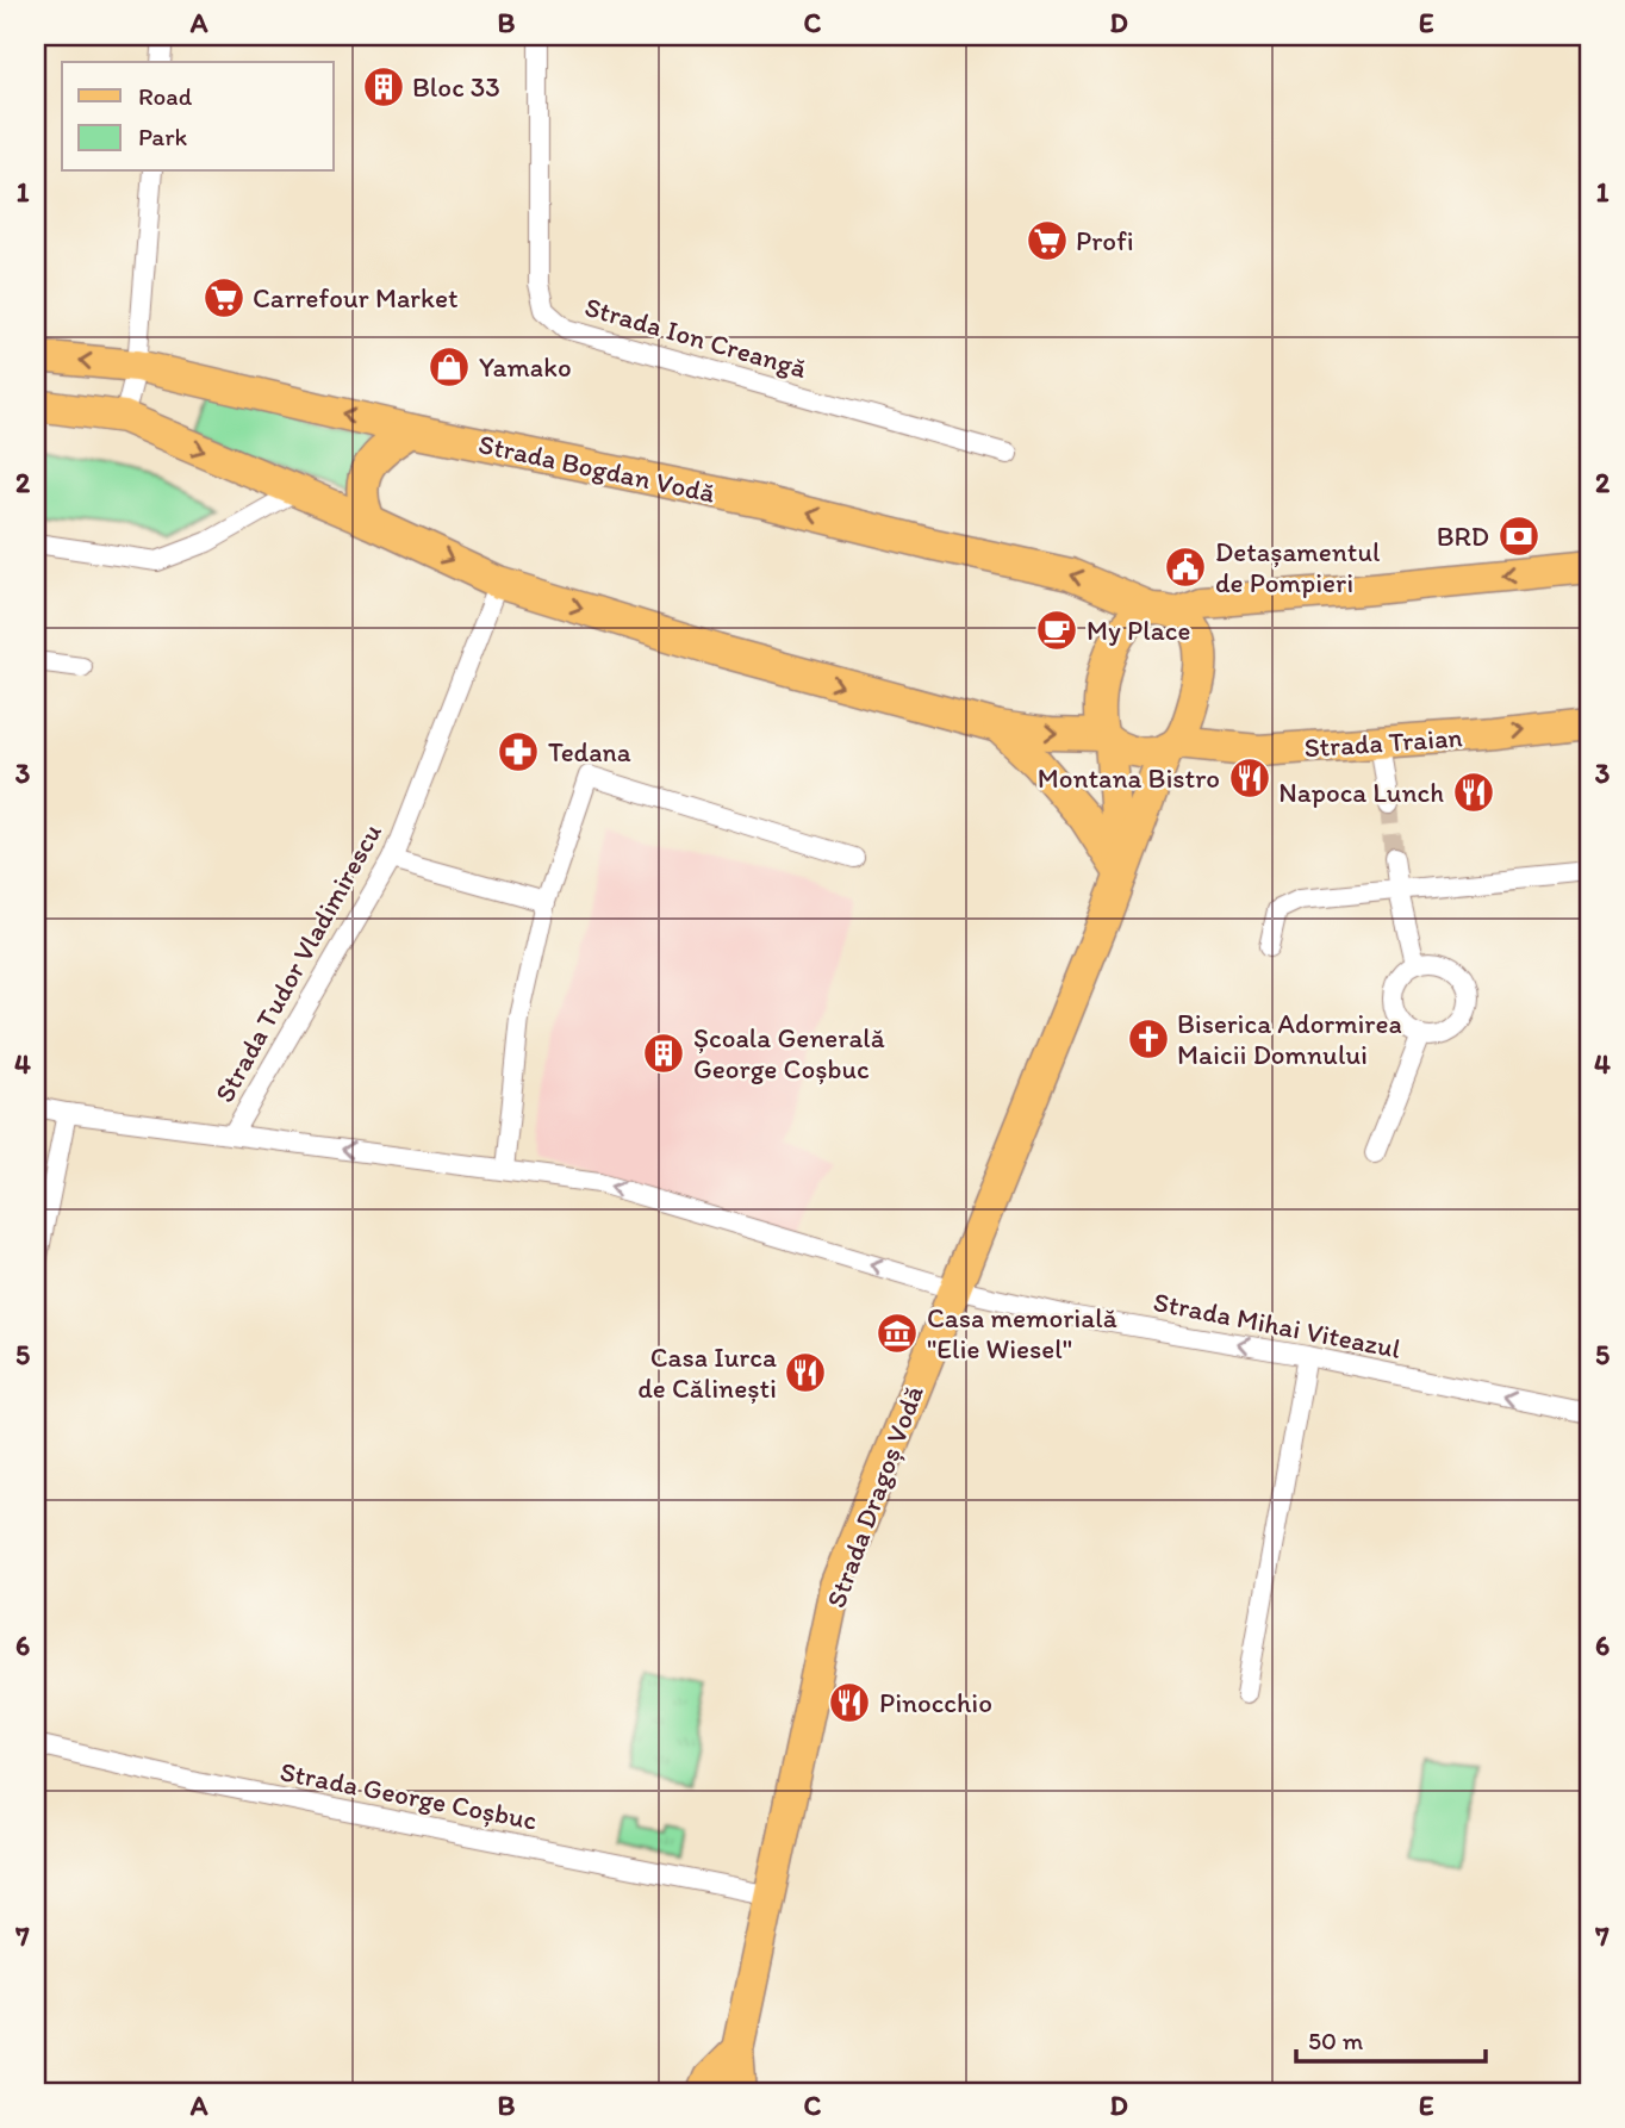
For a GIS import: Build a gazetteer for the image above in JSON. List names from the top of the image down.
{
  "streets": {
    "main road": ["Strada Bogdan Vodă", "Strada Traian", "Strada Dragoș Vodă"],
    "street": [
      "Strada Ion Creangă",
      "Strada Tudor Vladimirescu",
      "Strada Mihai Viteazul",
      "Strada George Coșbuc"
    ]
  },
  "crossings": [
    ["Strada Bogdan Vodă", "Strada Traian"],
    ["Strada Bogdan Vodă", "Strada Dragoș Vodă"],
    ["Strada Traian", "Strada Dragoș Vodă"],
    ["Strada Tudor Vladimirescu", "Strada Mihai Viteazul"],
    ["Strada Tudor Vladimirescu", "Strada Dragoș Vodă"],
    ["Strada Mihai Viteazul", "Strada Dragoș Vodă"],
    ["Strada Dragoș Vodă", "Strada George Coșbuc"]
  ],
  "one_way": ["Strada Tudor Vladimirescu", "Strada Mihai Viteazul"],
  "places": {
    "building": ["Bloc 33", "Școala Generală George Coșbuc"],
    "supermarket": ["Profi", "Carrefour Market"],
    "shop": ["Yamako"],
    "bank": ["BRD"],
    "public building": ["Detașamentul de Pompieri"],
    "cafe": ["My Place"],
    "pharmacy": ["Tedana"],
    "restaurant": [
      "Montana Bistro",
      "Napoca Lunch",
      "Casa Iurca de Călinești",
      "Pinocchio"
    ],
    "church": ["Biserica Adormirea Maicii Domnului"],
    "museum": ["Casa memorială \"Elie Wiesel\""]
  },
  "legend": ["Road", "Park"],
  "scale_bar": "50 m",
  "grid": {
    "columns": [
      "A",
      "B",
      "C",
      "D",
      "E"
    ],
    "rows": [
      "1",
      "2",
      "3",
      "4",
      "5",
      "6",
      "7"
    ]
  }
}
